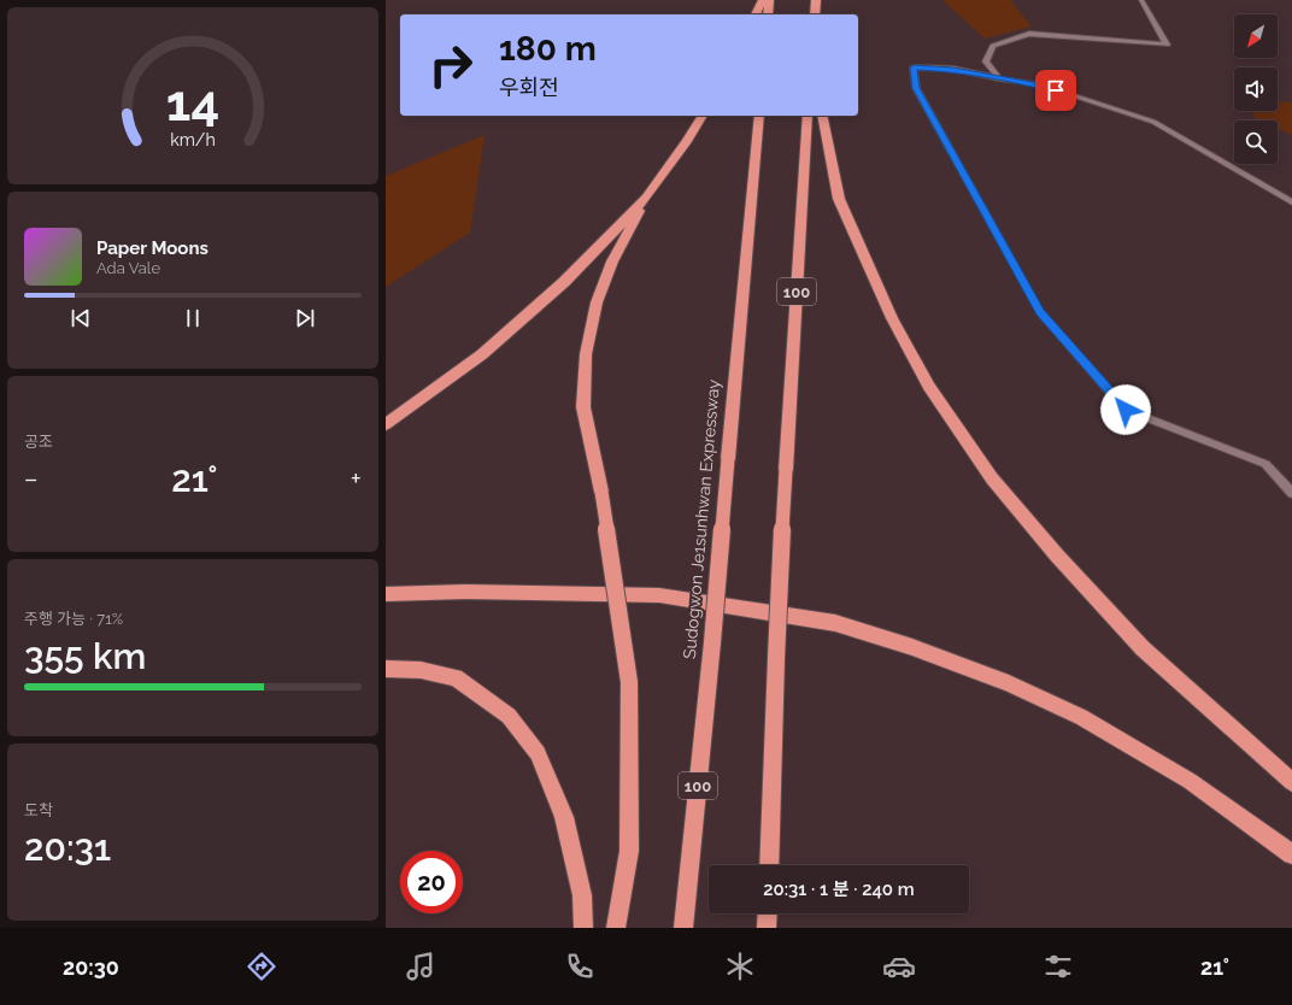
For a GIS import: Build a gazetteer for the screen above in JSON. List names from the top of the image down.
{
  "streets": {
    "highway": ["100", "Sudogwon Je1sunhwan Expressway"]
  },
  "north": "bottom left",
  "page": {
    "turn": ["180 m", "우회전"],
    "song": ["Paper Moons", "Ada Vale"],
    "tile": [
      "공조",
      ["주행 가능 · 71%", "355 km"],
      ["도착", "20:31"]
    ],
    "heat": ["−", "21°", "+"],
    "limit": "20",
    "trip": "20:31 · 1 분 · 240 m",
    "tabs": ["20:30", "21°"],
    "gauge": ["14", "km/h"]
  }
}
